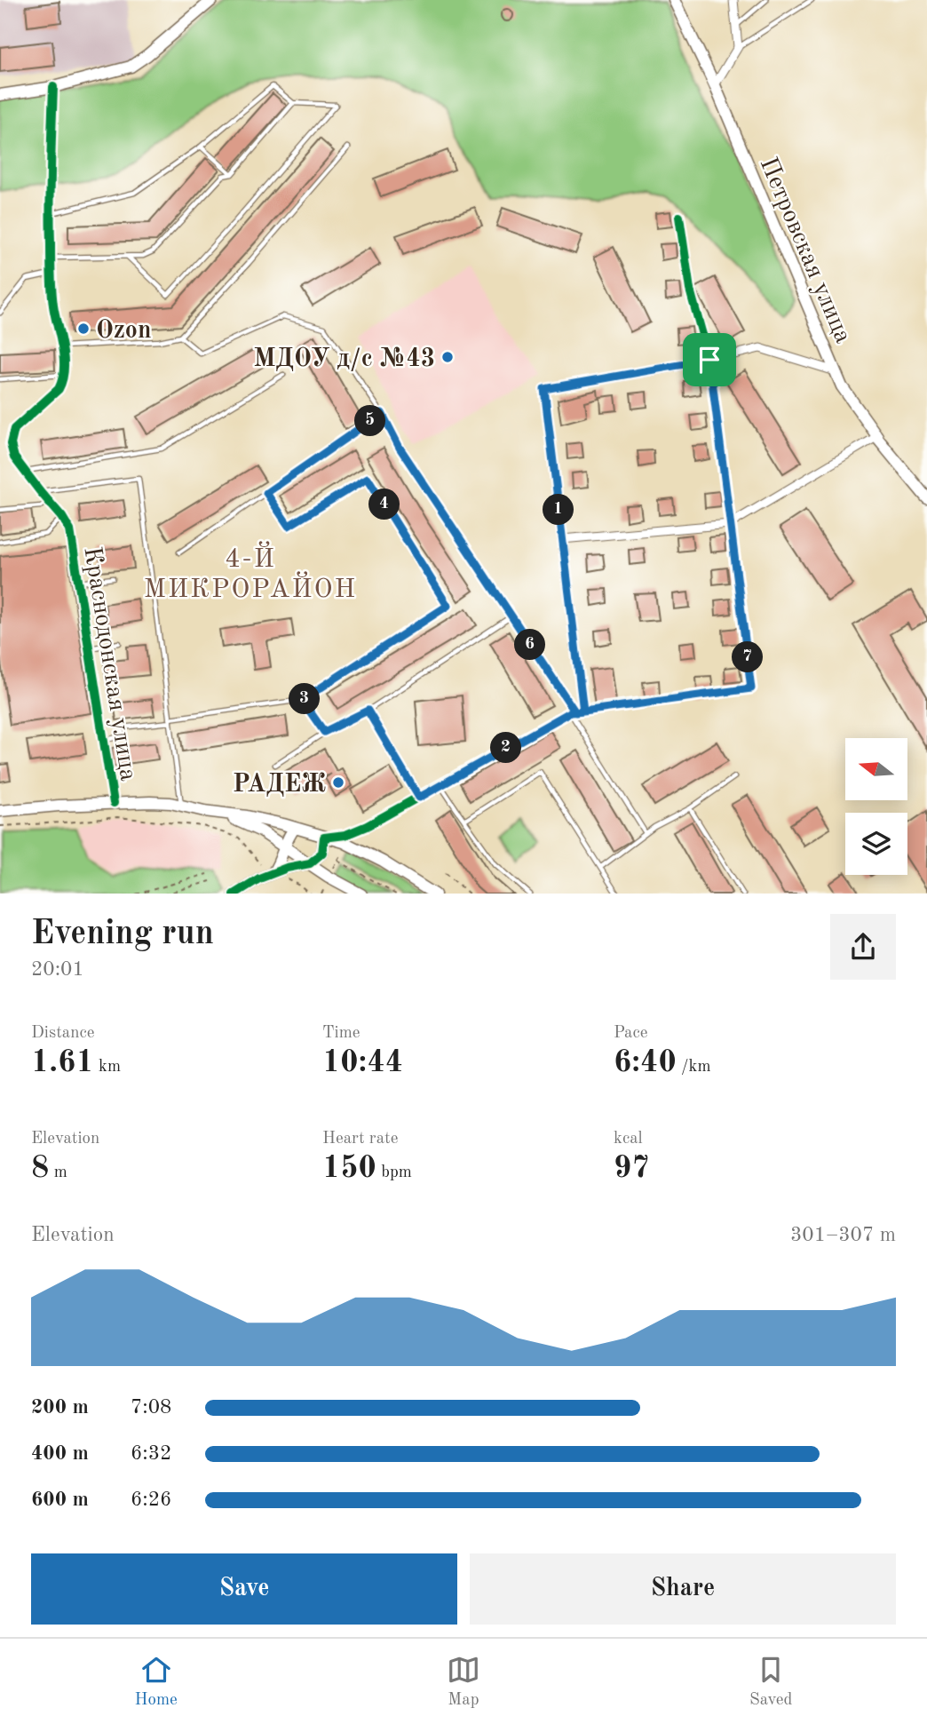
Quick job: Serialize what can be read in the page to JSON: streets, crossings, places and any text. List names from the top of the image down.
{
  "streets": {
    "street": ["Петровская улица", "Краснодонская улица"]
  },
  "districts": ["4-Й МИКРОРАЙОН"],
  "places": ["Ozon", "МДОУ д/с №43", "РАДЕЖ"],
  "north": "left",
  "page": {
    "pins": [
      "5",
      "4",
      "1",
      "6",
      "7",
      "3",
      "2"
    ],
    "heading": ["Evening run", "20:01"],
    "stats": [
      ["Distance", "1.61 km"],
      ["Time", "10:44"],
      ["Pace", "6:40 /km"],
      ["Elevation", "8 m"],
      ["Heart rate", "150 bpm"],
      ["kcal", "97"]
    ],
    "chart": ["Elevation", "301–307 m"],
    "list": [
      {
        "name": "200 m",
        "note": "7:08"
      },
      {
        "name": "400 m",
        "note": "6:32"
      },
      {
        "name": "600 m",
        "note": "6:26"
      }
    ],
    "buttons": ["Save", "Share"],
    "tabs": ["Home", "Map", "Saved"]
  }
}
